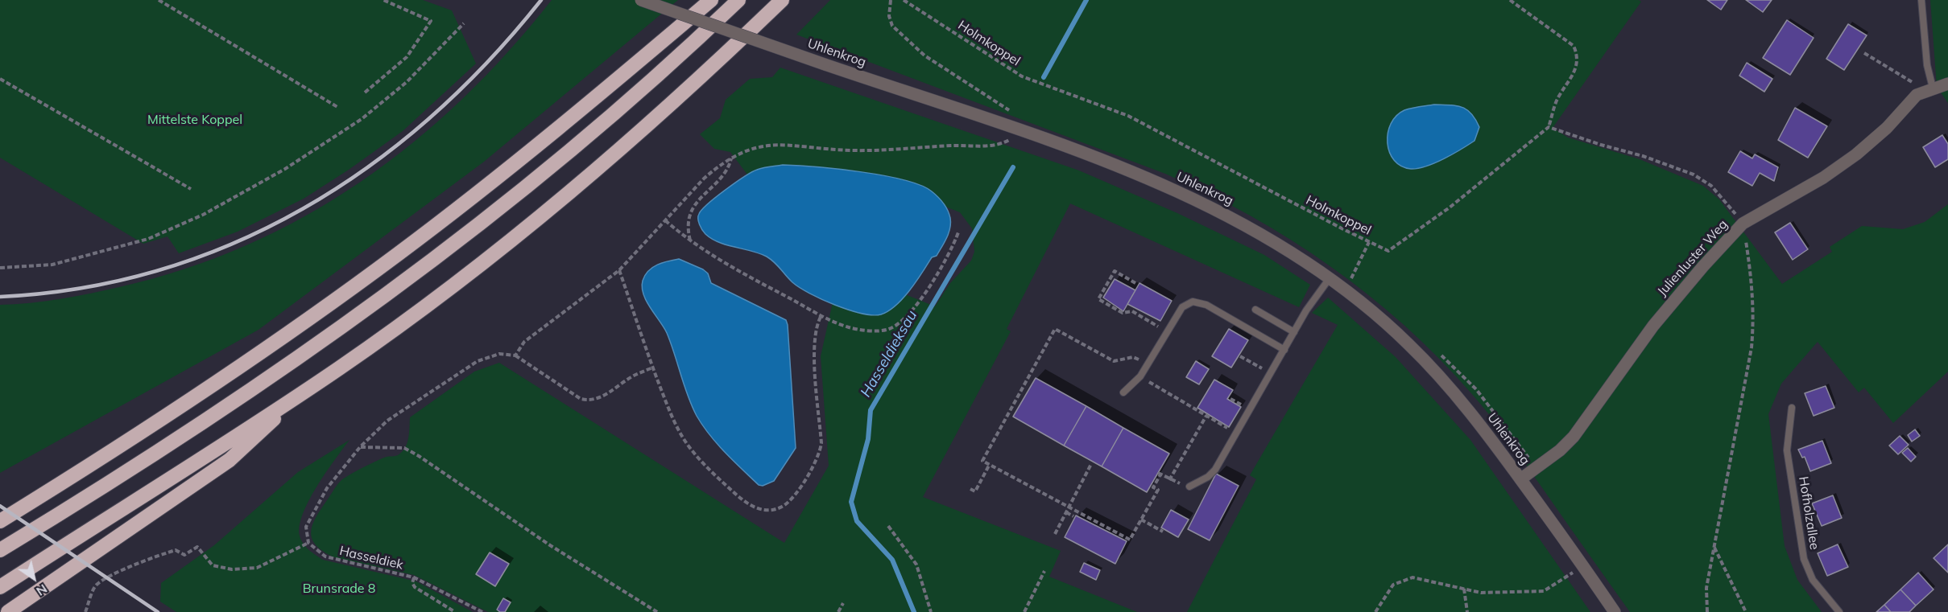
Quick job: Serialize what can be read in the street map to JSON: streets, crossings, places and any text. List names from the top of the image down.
{
  "streets": {
    "street": ["Uhlenkrog", "Julienluster Weg"],
    "lane": ["Hofholzallee"],
    "path": ["Holmkoppel", "Hasseldiek"]
  },
  "crossings": [
    ["Uhlenkrog", "Julienluster Weg"]
  ],
  "water": ["Hasseldieksau"],
  "parks": ["Mittelste Koppel", "Brunsrade 8"],
  "north": "bottom right"
}
